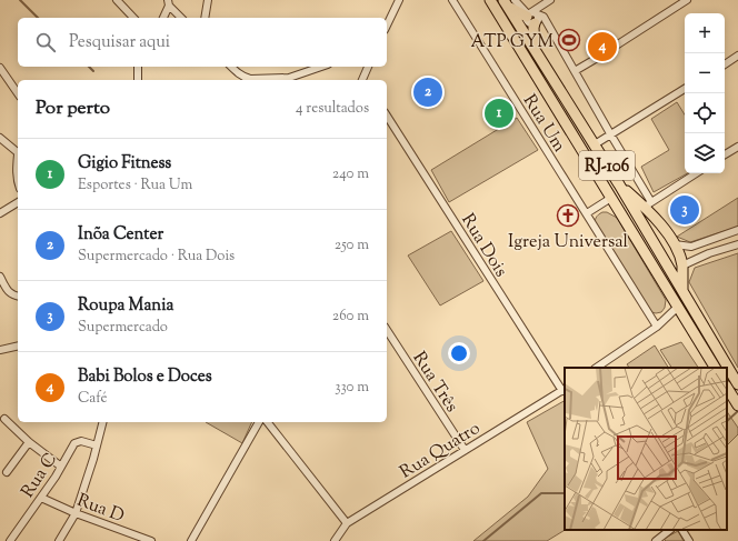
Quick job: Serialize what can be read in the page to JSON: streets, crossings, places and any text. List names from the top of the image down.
{
  "streets": {
    "highway": ["RJ-106"],
    "street": [
      "Rua Um",
      "Rua Dois",
      "Rua Três",
      "Rua Quatro",
      "Rua C",
      "Rua D"
    ]
  },
  "crossings": [
    ["Rua Dois", "Rua Quatro"],
    ["Rua Três", "Rua Quatro"],
    ["Rua C", "Rua D"]
  ],
  "places": {
    "sports": ["ATP GYM"],
    "church": ["Igreja Universal"]
  },
  "page": {
    "map_buttons": ["+", "−"],
    "search": "Pesquisar aqui",
    "pins": [
      "4",
      "2",
      "1",
      "3"
    ],
    "heading": ["Por perto", "4 resultados"],
    "list": [
      {
        "mark": "1",
        "name": "Gigio Fitness",
        "note": "Esportes · Rua Um",
        "value": "240 m"
      },
      {
        "mark": "2",
        "name": "Inõa Center",
        "note": "Supermercado · Rua Dois",
        "value": "250 m"
      },
      {
        "mark": "3",
        "name": "Roupa Mania",
        "note": "Supermercado",
        "value": "260 m"
      },
      {
        "mark": "4",
        "name": "Babi Bolos e Doces",
        "note": "Café",
        "value": "330 m"
      }
    ]
  }
}
